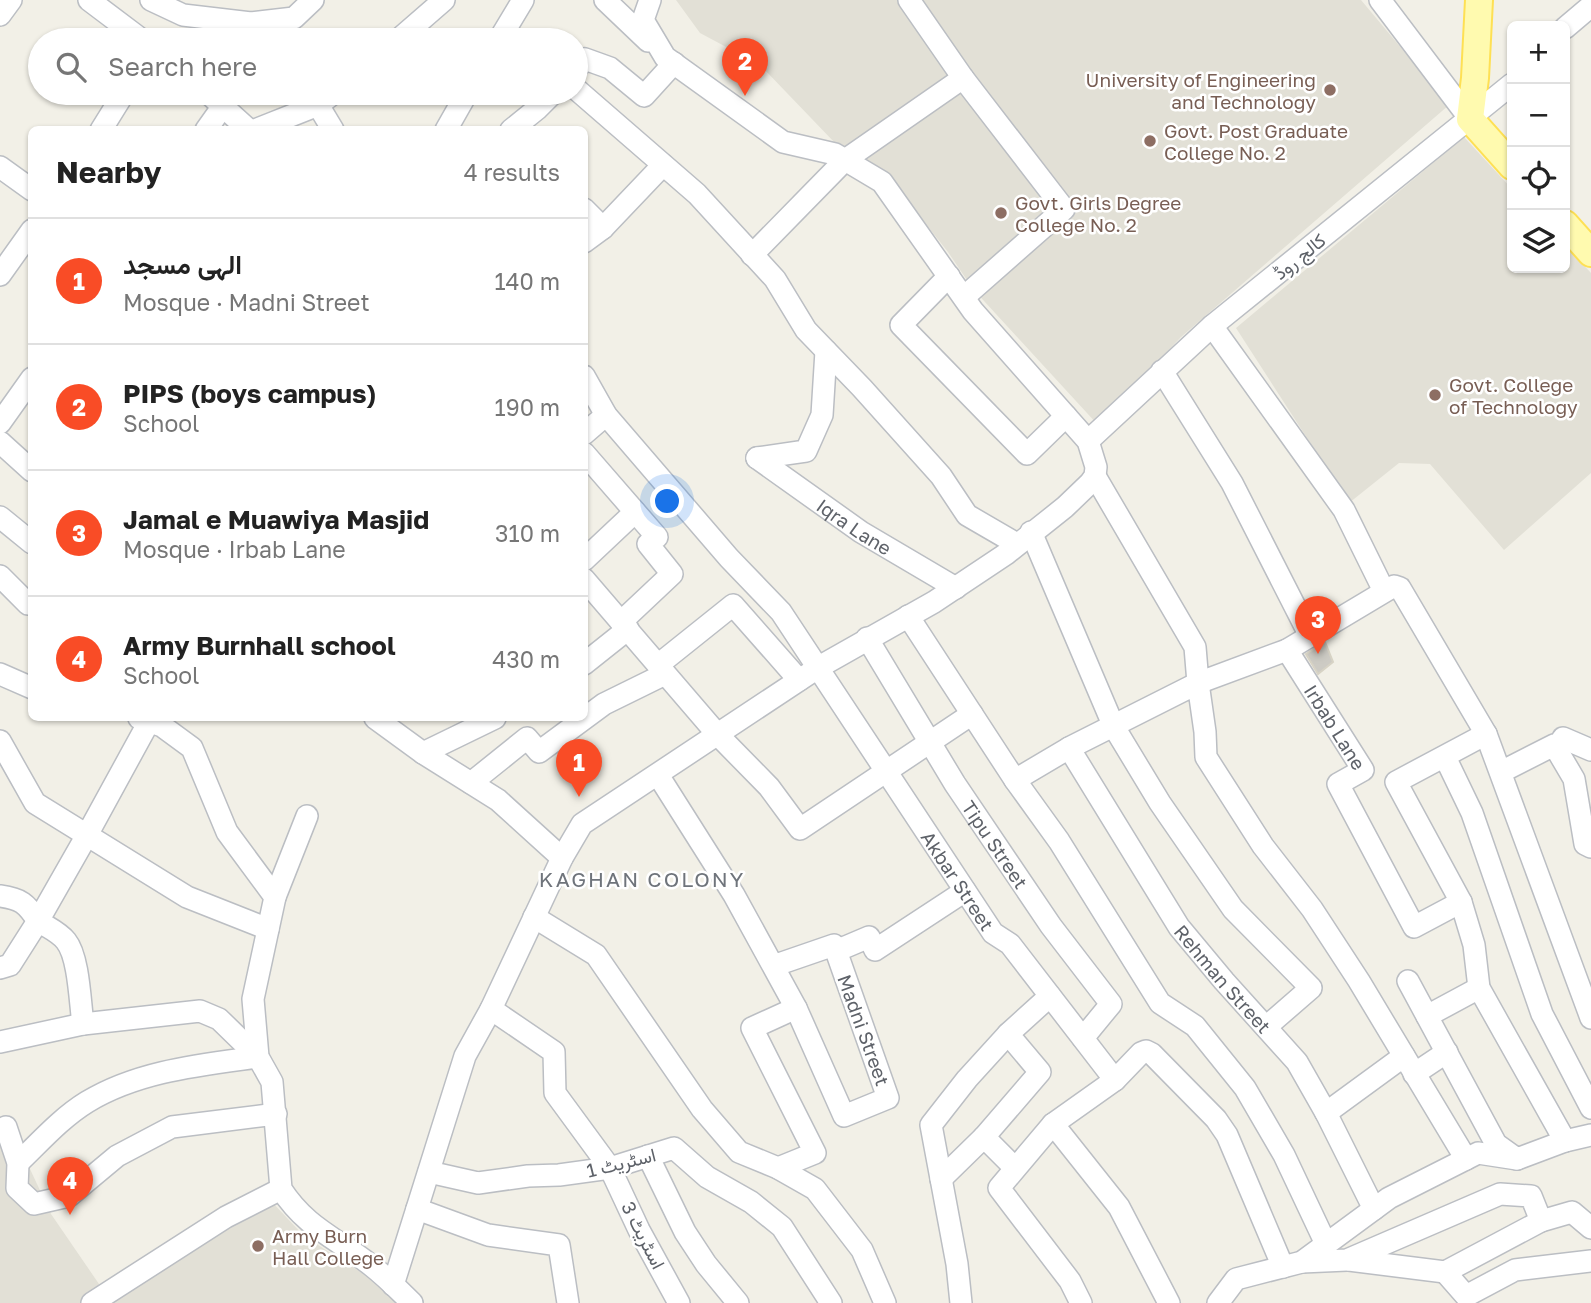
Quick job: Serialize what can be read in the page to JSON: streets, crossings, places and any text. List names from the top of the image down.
{
  "streets": {
    "street": [
      "کالج روڈ",
      "Iqra Lane",
      "Irbab Lane",
      "Tipu Street",
      "Akbar Street",
      "Rehman Street",
      "Madni Street",
      "اسٹریٹ 1",
      "اسٹریٹ 3"
    ]
  },
  "crossings": [
    ["Tipu Street", "Akbar Street"],
    ["اسٹریٹ 1", "اسٹریٹ 3"]
  ],
  "districts": ["KAGHAN COLONY"],
  "places": [
    "University of Engineering and Technology",
    "Govt. Post Graduate College No. 2",
    "Govt. Girls Degree College No. 2",
    "Govt. College of Technology",
    "Army Burn Hall College"
  ],
  "page": {
    "map_buttons": ["+", "−"],
    "search": "Search here",
    "pins": [
      "2",
      "3",
      "1",
      "4"
    ],
    "heading": ["Nearby", "4 results"],
    "list": [
      {
        "mark": "1",
        "name": "الہی مسجد",
        "note": "Mosque · Madni Street",
        "value": "140 m"
      },
      {
        "mark": "2",
        "name": "PIPS (boys campus)",
        "note": "School",
        "value": "190 m"
      },
      {
        "mark": "3",
        "name": "Jamal e Muawiya Masjid",
        "note": "Mosque · Irbab Lane",
        "value": "310 m"
      },
      {
        "mark": "4",
        "name": "Army Burnhall school",
        "note": "School",
        "value": "430 m"
      }
    ]
  }
}
